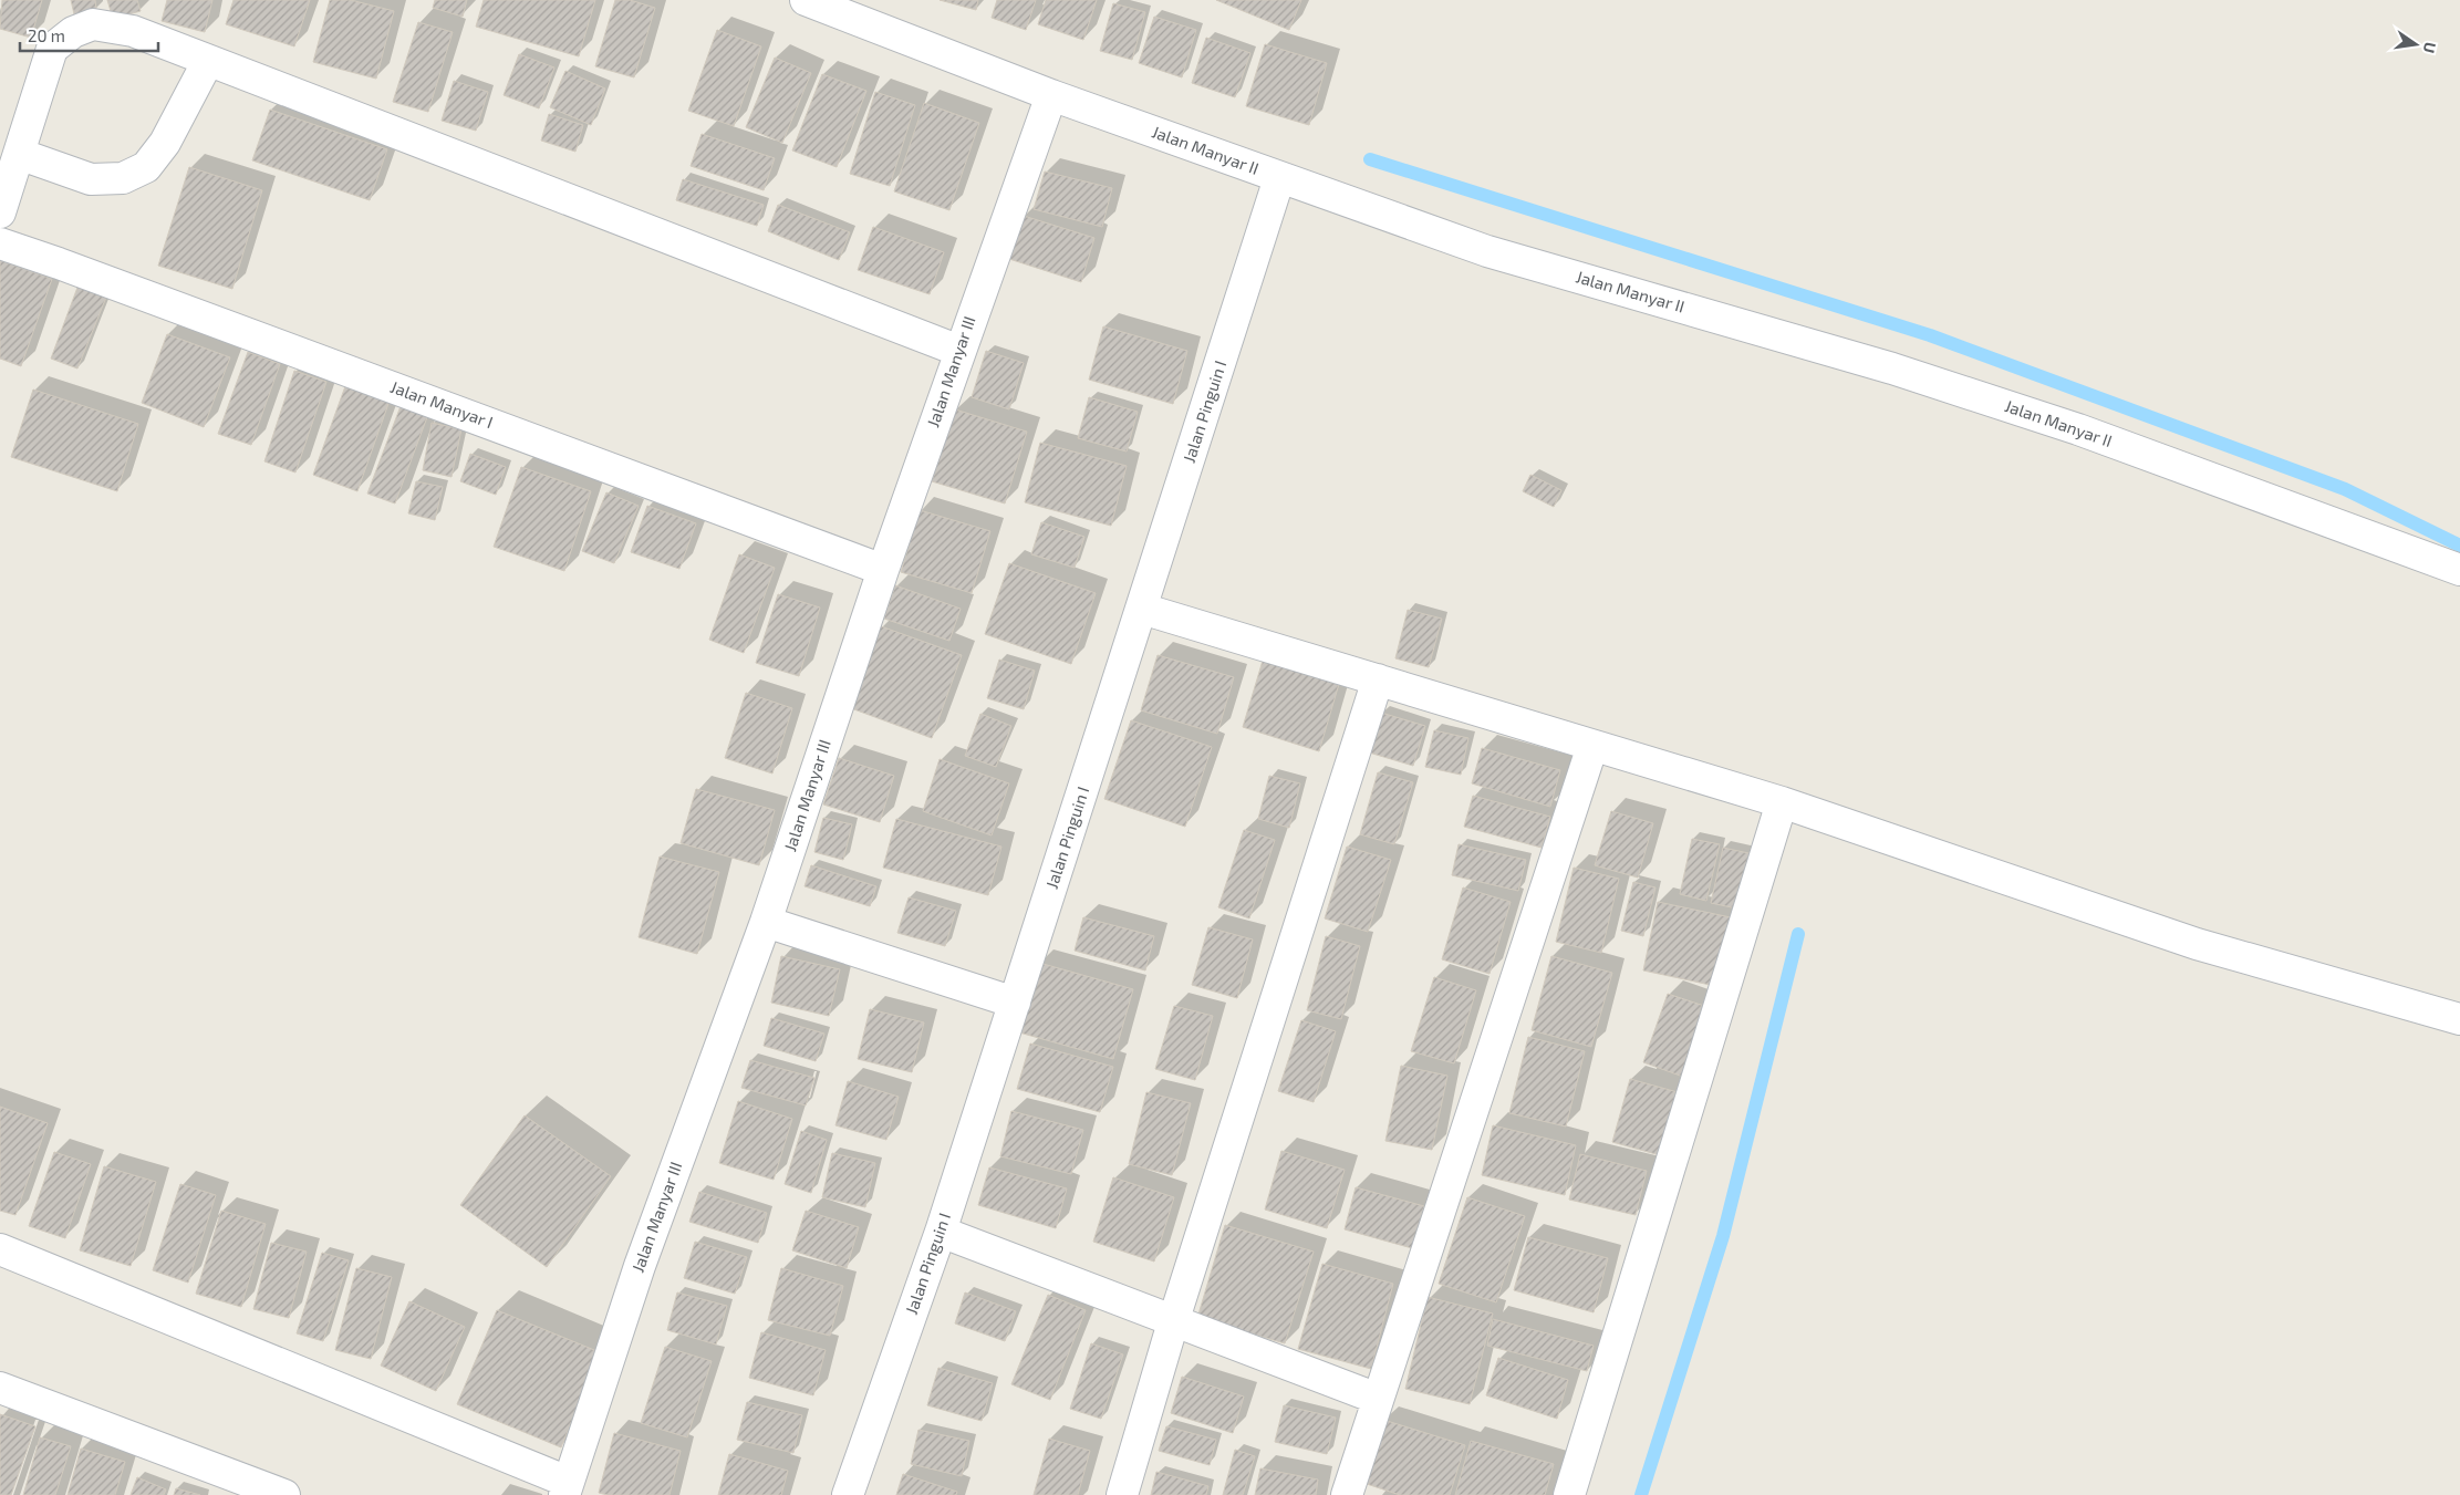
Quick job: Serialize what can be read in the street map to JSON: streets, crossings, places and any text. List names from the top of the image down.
{
  "streets": {
    "street": [
      "Jalan Manyar II",
      "Jalan Manyar III",
      "Jalan Manyar I",
      "Jalan Pinguin I"
    ]
  },
  "crossings": [
    ["Jalan Manyar II", "Jalan Manyar III"],
    ["Jalan Manyar II", "Jalan Pinguin I"],
    ["Jalan Manyar III", "Jalan Manyar I"]
  ],
  "scale_bar": "20 m",
  "north": "right"
}
